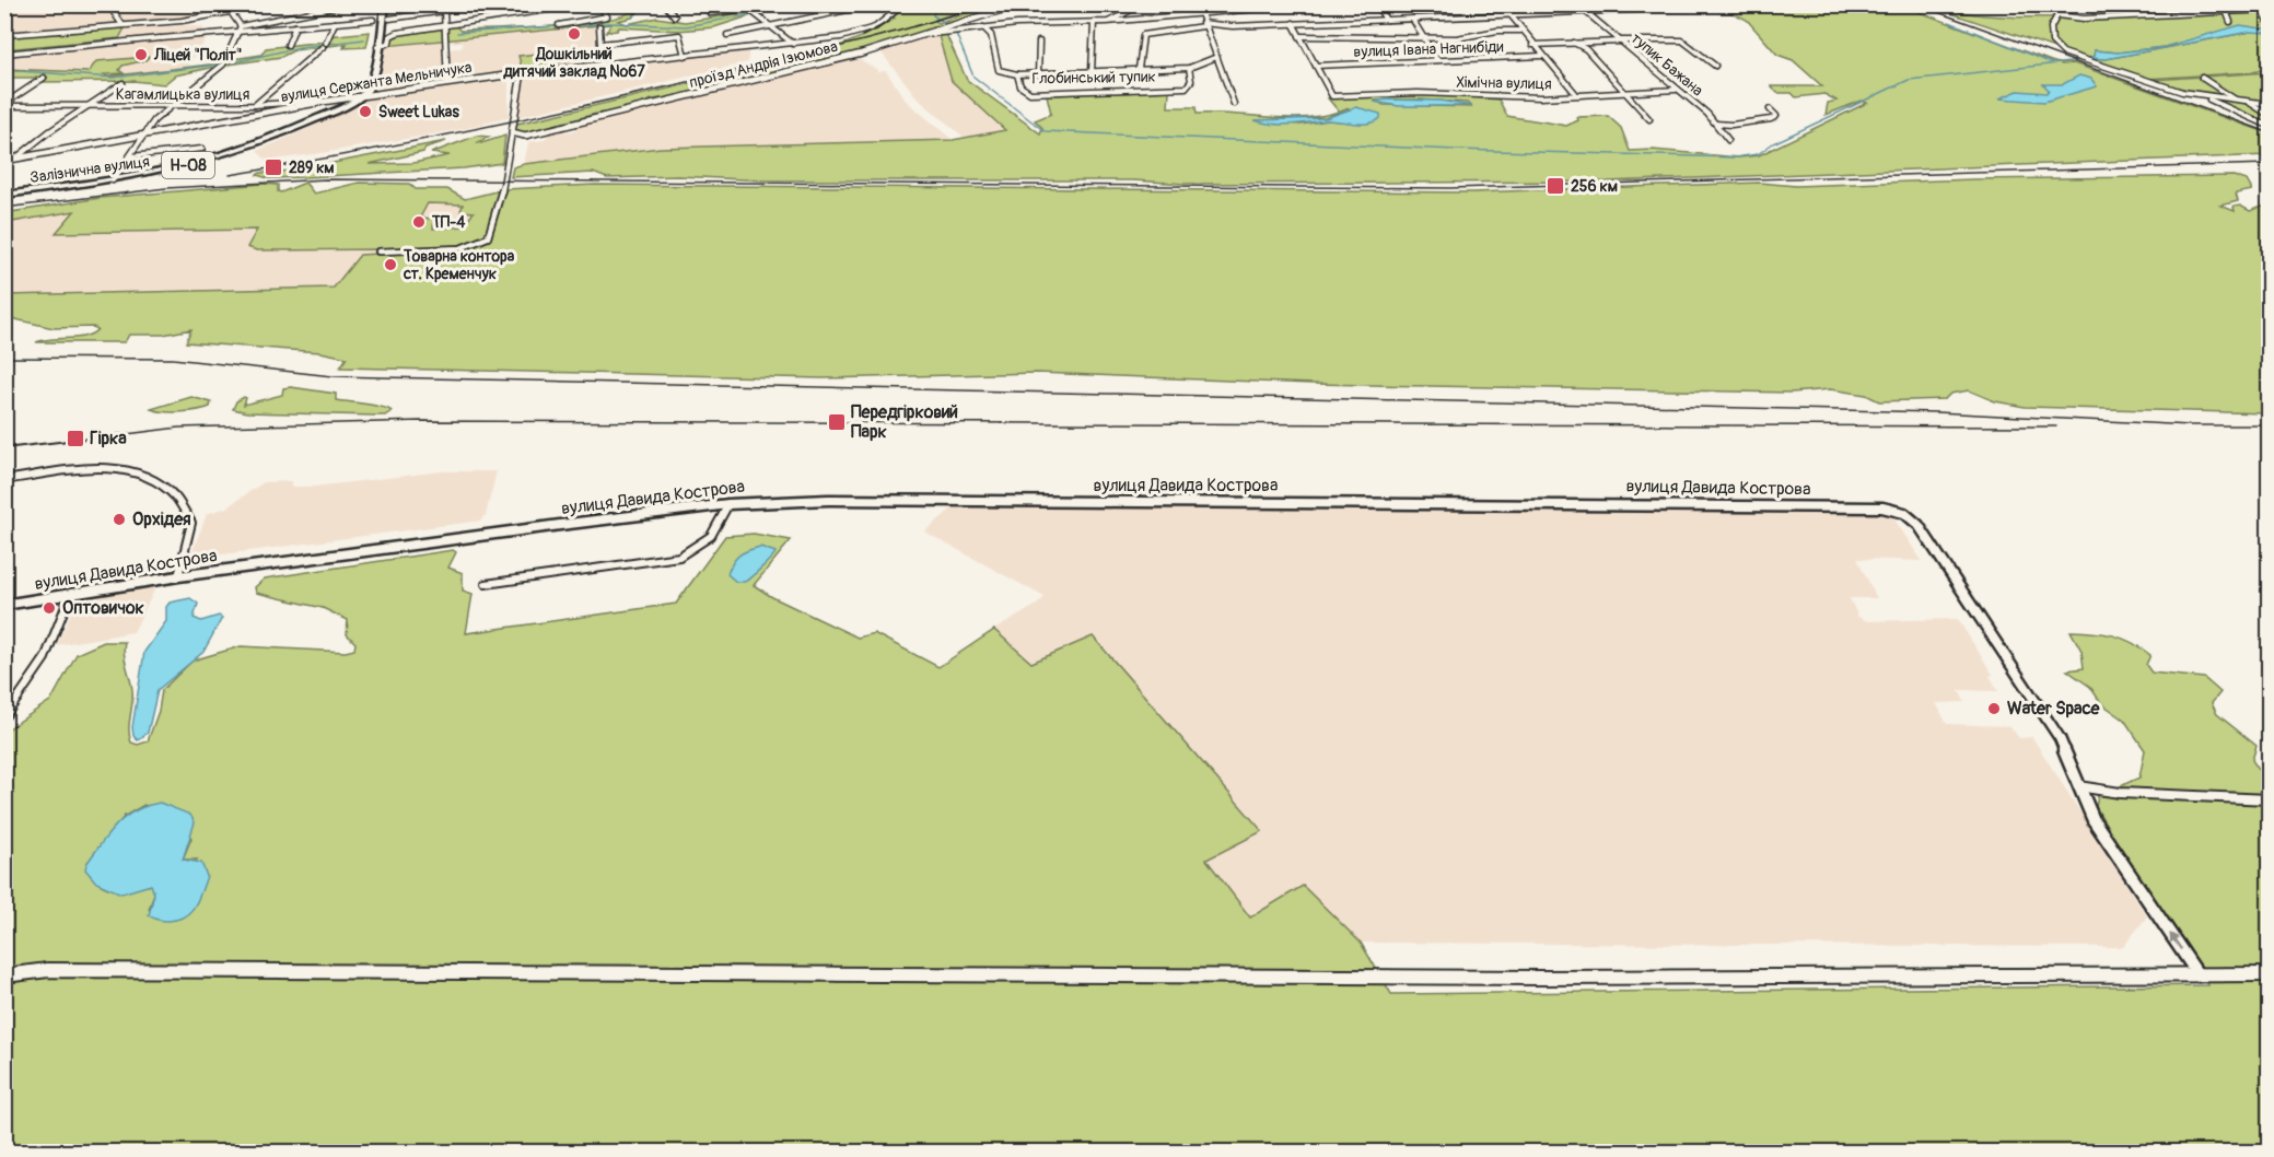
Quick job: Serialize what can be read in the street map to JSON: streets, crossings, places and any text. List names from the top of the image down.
{
  "streets": {
    "main road": ["Н-08", "Залізнична вулиця"],
    "street": [
      "вулиця Івана Нагнибіди",
      "проїзд Андрія Ізюмова",
      "тупик Бажана",
      "Глобинський тупик",
      "вулиця Сержанта Мельничука",
      "Хімічна вулиця",
      "Кагамлицька вулиця",
      "вулиця Давида Кострова"
    ]
  },
  "crossings": [
    ["вулиця Івана Нагнибіди", "Хімічна вулиця"],
    ["тупик Бажана", "Хімічна вулиця"],
    ["вулиця Сержанта Мельничука", "Кагамлицька вулиця"],
    ["вулиця Сержанта Мельничука", "Залізнична вулиця"],
    ["Кагамлицька вулиця", "Залізнична вулиця"]
  ],
  "places": {
    "other": [
      "Дошкільний дитячий заклад №67",
      "Ліцей \"Політ\"",
      "Sweet Lukas",
      "ТП-4",
      "Товарна контора ст. Кременчук",
      "Орхідея",
      "Оптовичок",
      "Water Space"
    ],
    "transit": [
      "289 км",
      "256 км",
      "Передгірковий Парк",
      "Гірка"
    ]
  }
}
